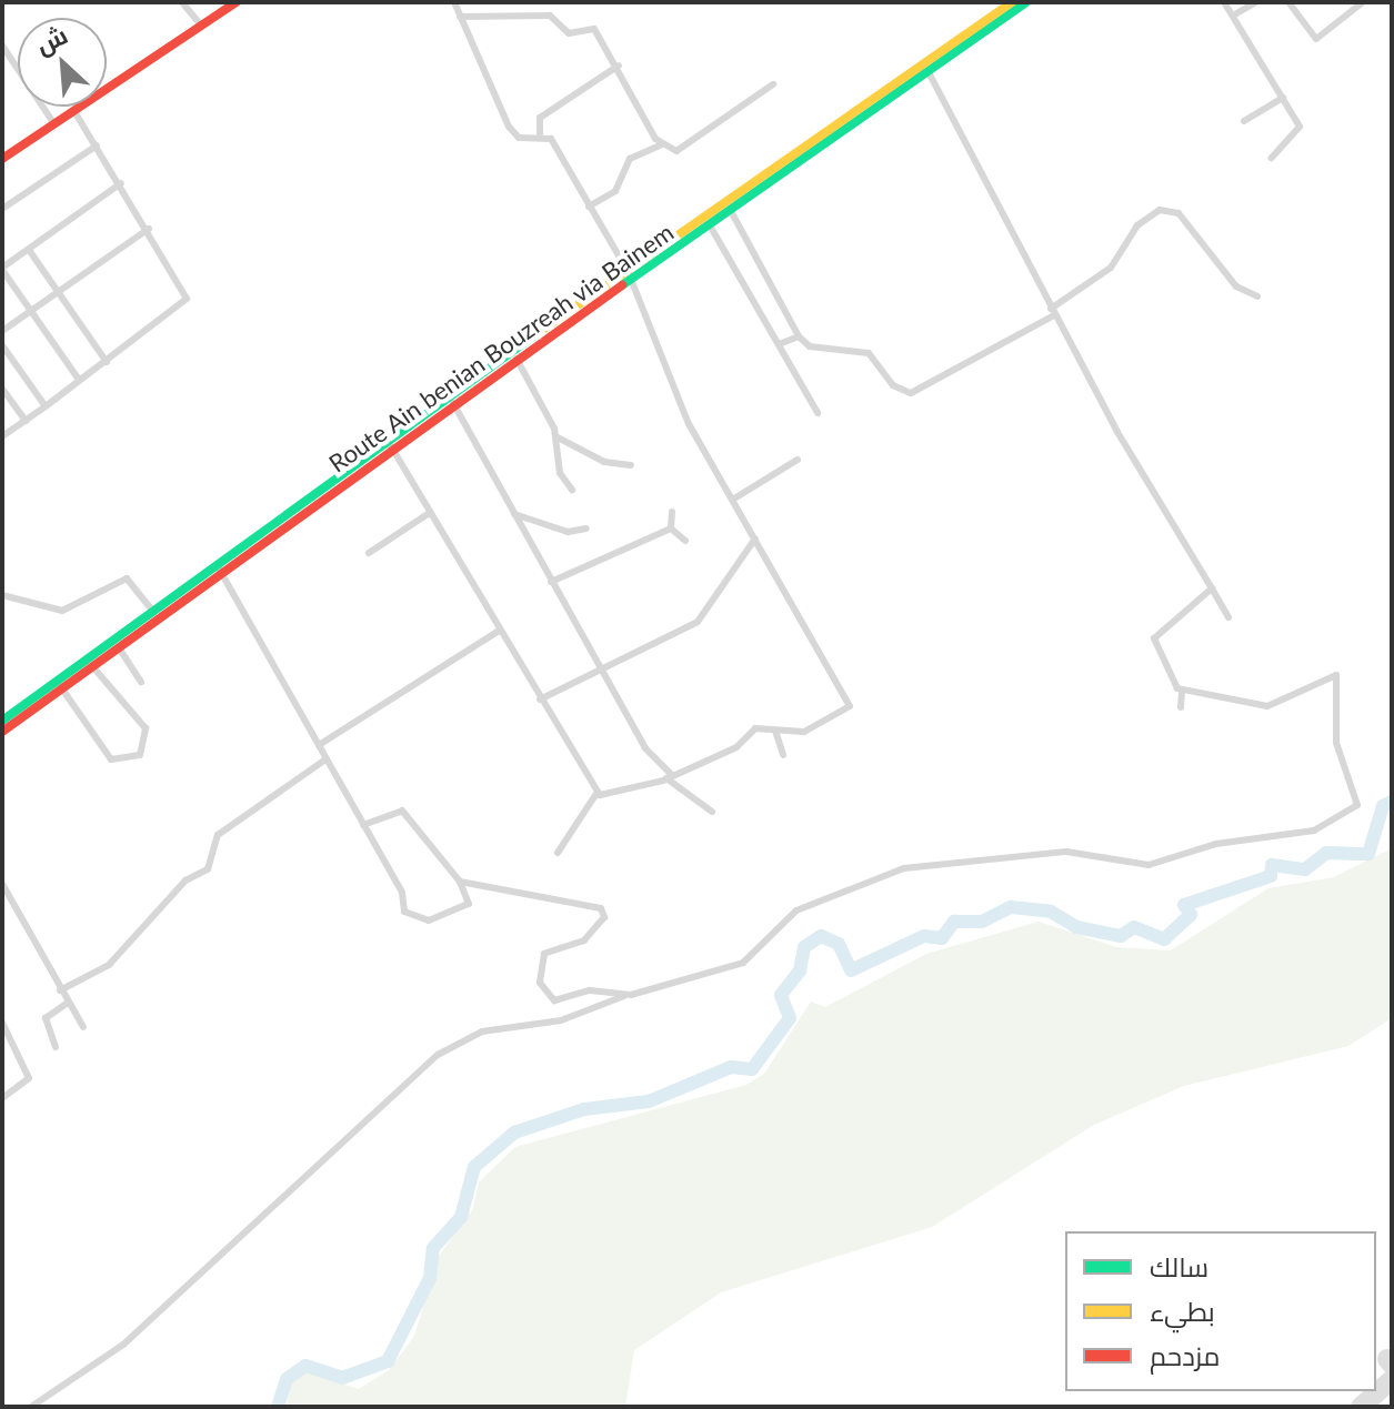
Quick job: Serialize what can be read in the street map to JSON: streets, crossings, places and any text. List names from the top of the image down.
{
  "streets": {
    "main road": ["Route Ain benian Bouzreah via Bainem"]
  },
  "legend": ["سالك", "بطيء", "مزدحم"],
  "north": "top left"
}
